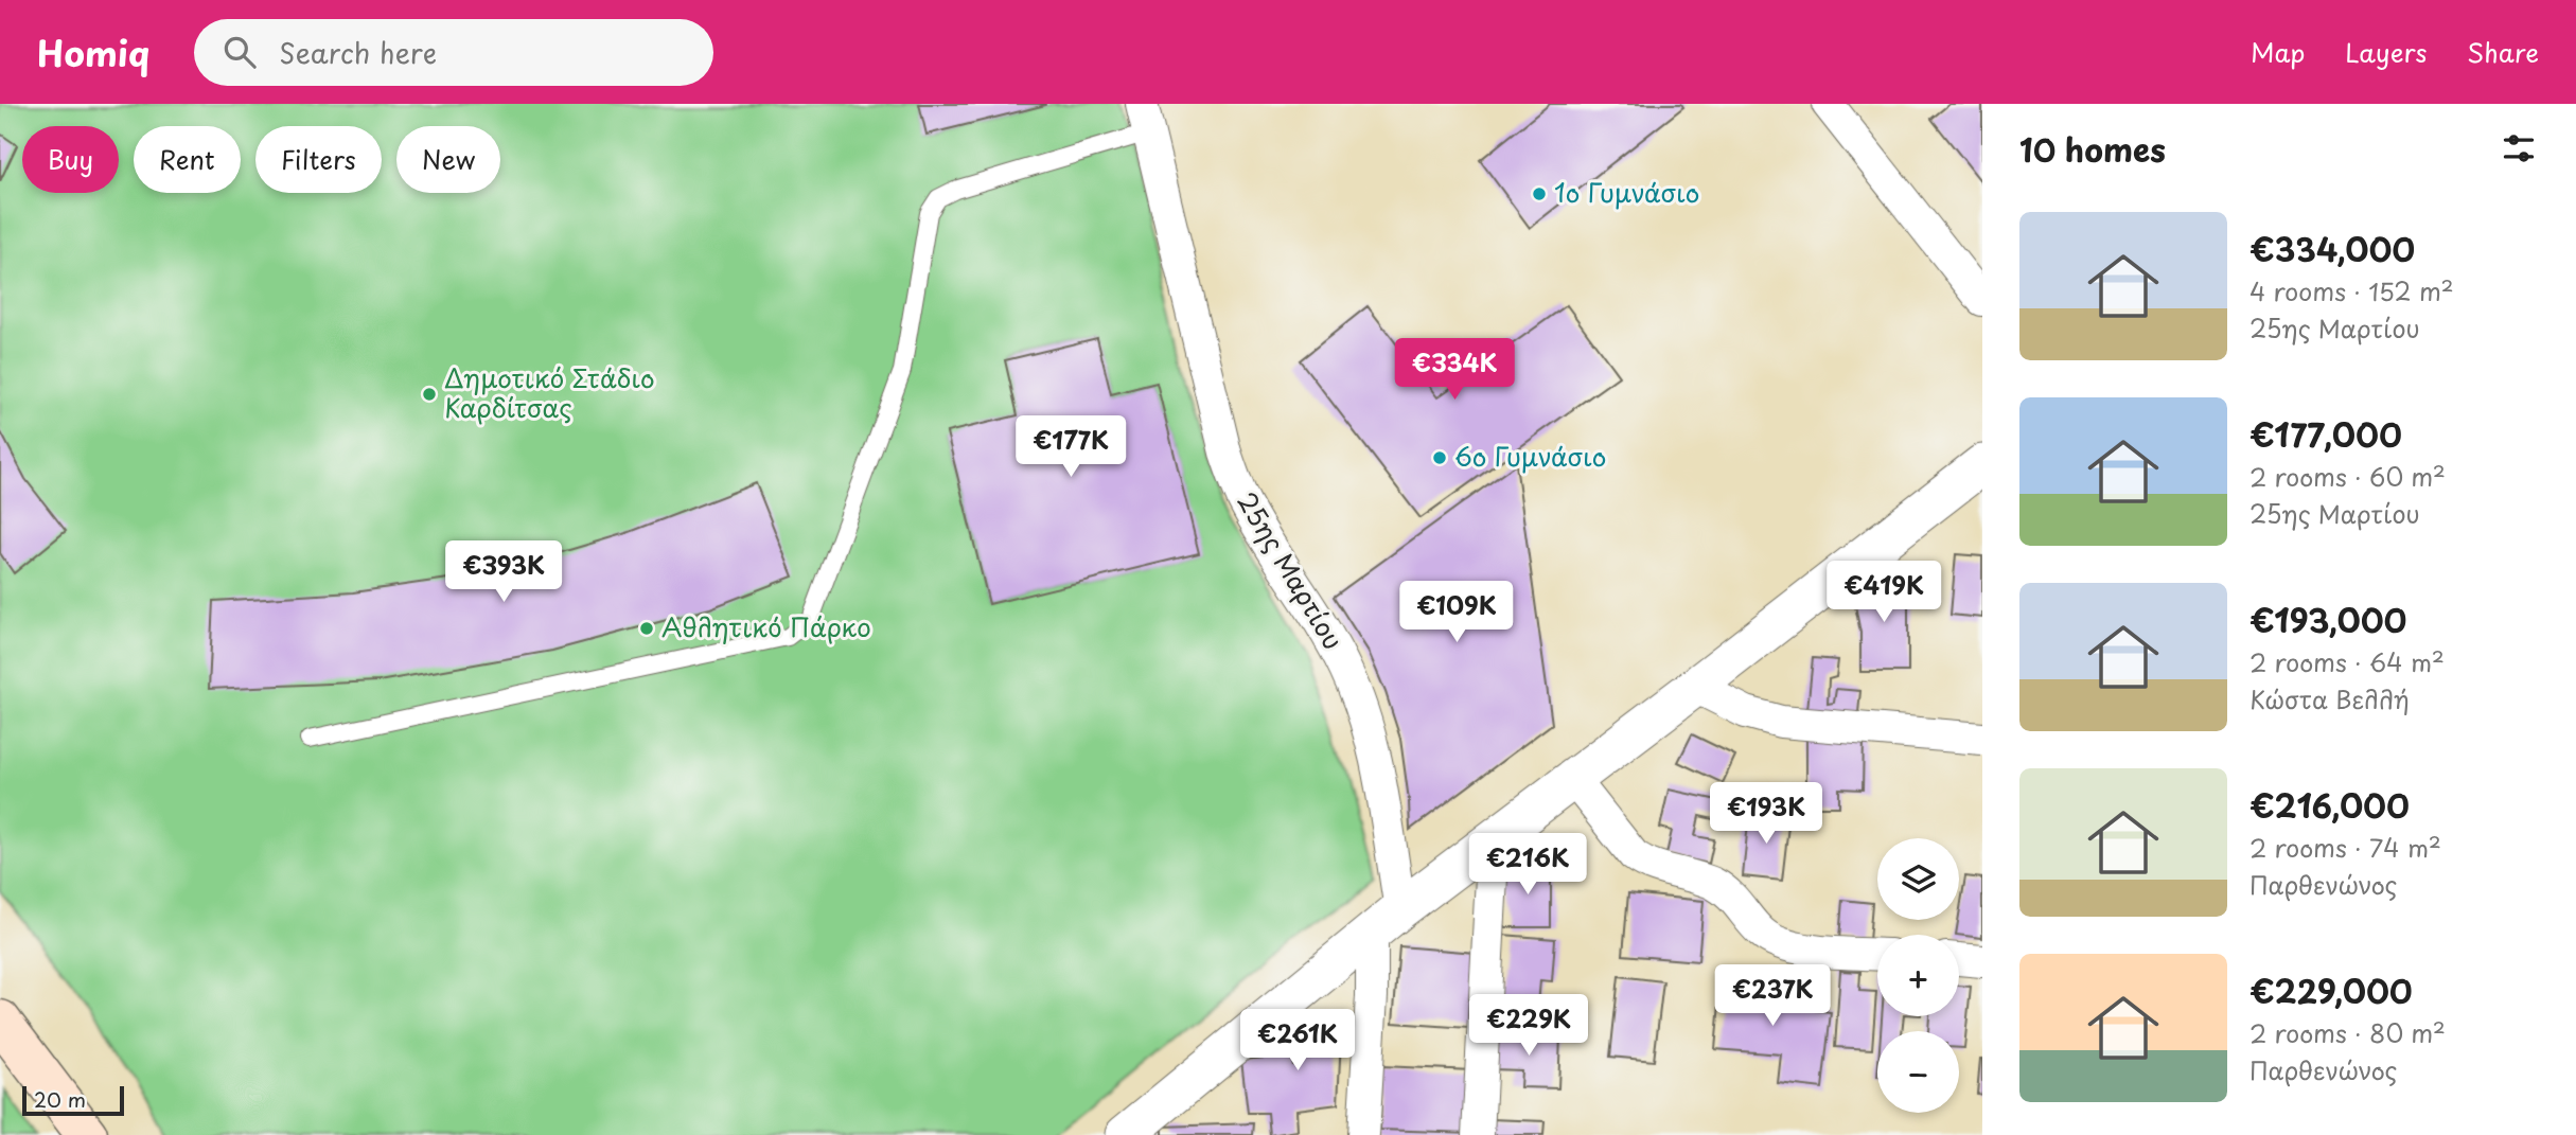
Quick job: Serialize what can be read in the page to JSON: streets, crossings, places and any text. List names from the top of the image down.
{
  "streets": {
    "street": ["25ης Μαρτίου"]
  },
  "places": [
    "1ο Γυμνάσιο",
    "Δημοτικό Στάδιο Καρδίτσας",
    "6ο Γυμνάσιο",
    "Αθλητικό Πάρκο"
  ],
  "scale_bar": "20 m",
  "page": {
    "header": "Homiq",
    "search": "Search here",
    "nav": ["Map", "Layers", "Share"],
    "heading": "10 homes",
    "chip": [
      "Buy",
      "Rent",
      "Filters",
      "New"
    ],
    "list": [
      {
        "name": "€334,000",
        "note": "4 rooms · 152 m² · 25ης Μαρτίου"
      },
      {
        "name": "€177,000",
        "note": "2 rooms · 60 m² · 25ης Μαρτίου"
      },
      {
        "name": "€193,000",
        "note": "2 rooms · 64 m² · Κώστα Βελλή"
      },
      {
        "name": "€216,000",
        "note": "2 rooms · 74 m² · Παρθενώνος"
      },
      {
        "name": "€229,000",
        "note": "2 rooms · 80 m² · Παρθενώνος"
      }
    ],
    "price": [
      "€334K",
      "€177K",
      "€393K",
      "€419K",
      "€109K",
      "€193K",
      "€216K",
      "€237K",
      "€229K",
      "€261K"
    ],
    "map_buttons": ["+", "−"],
    "scale": "20 m"
  }
}
